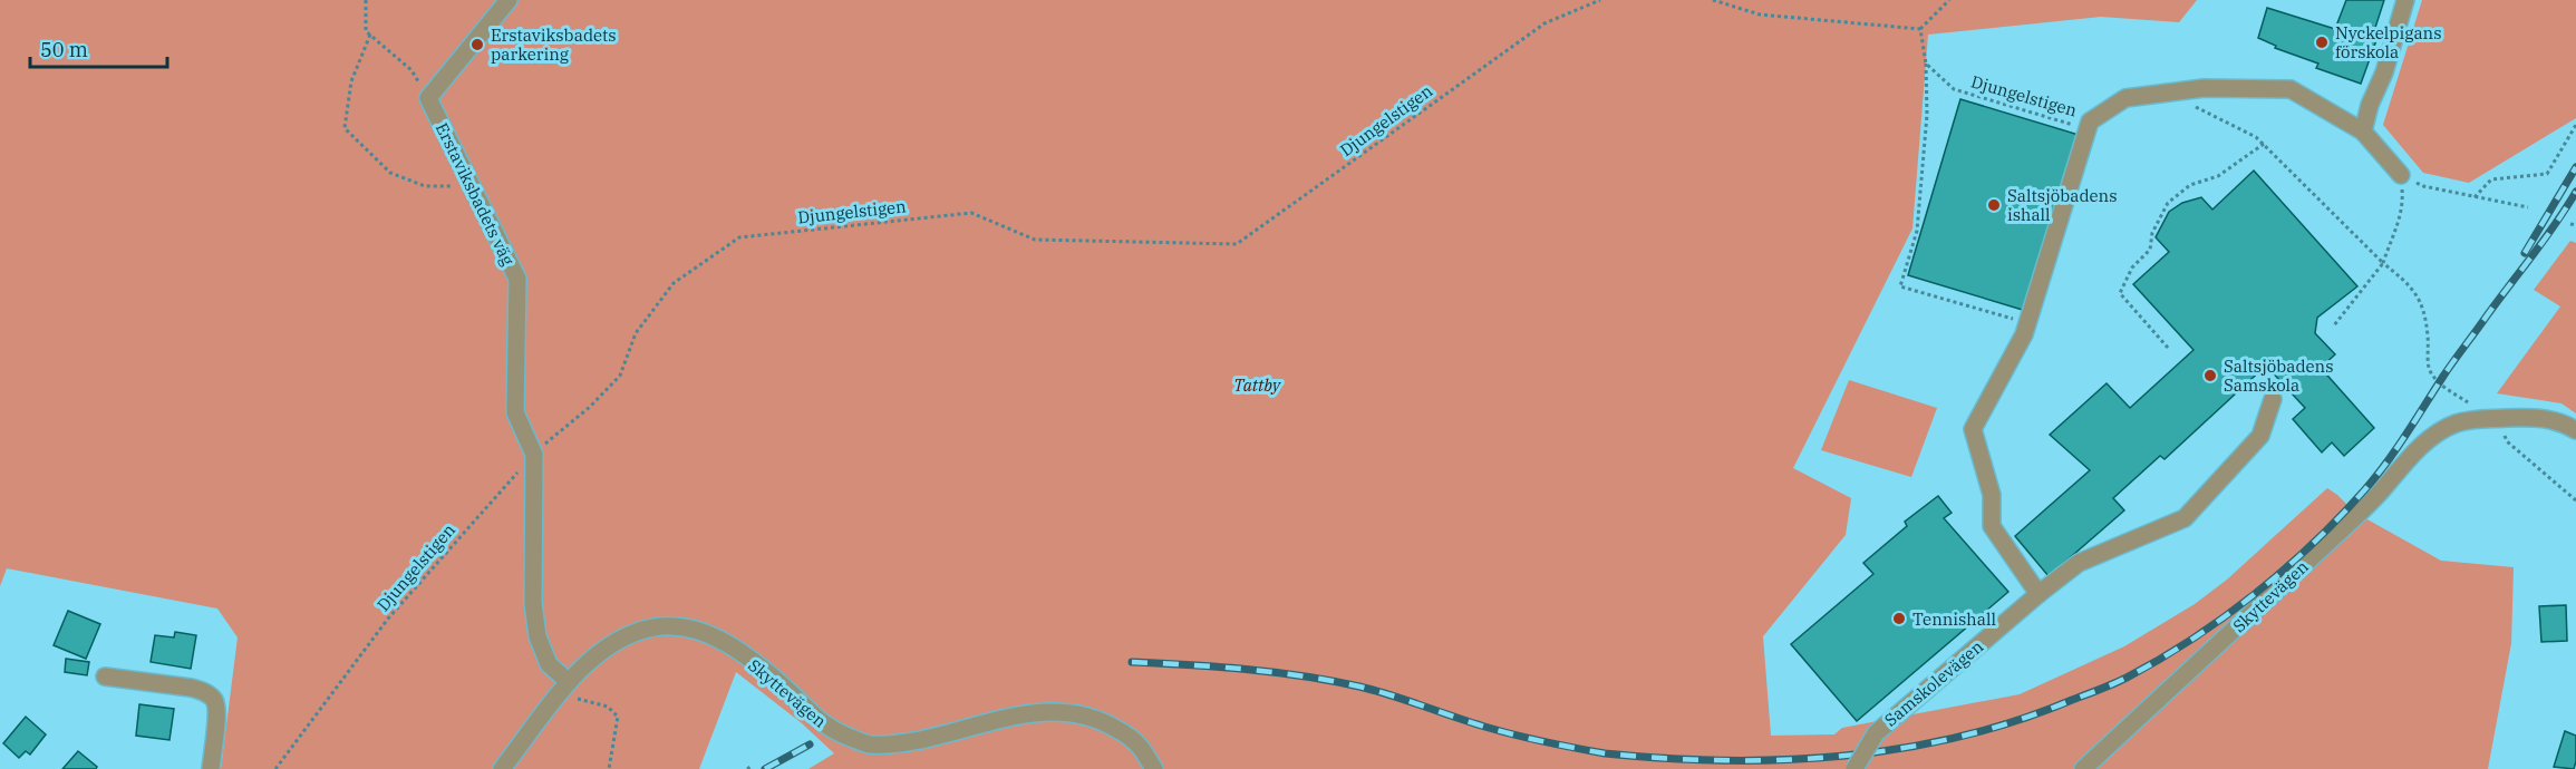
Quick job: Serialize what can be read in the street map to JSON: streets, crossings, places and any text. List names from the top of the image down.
{
  "streets": {
    "street": ["Erstaviksbadets väg", "Skyttevägen", "Samskolevägen"],
    "path": ["Djungelstigen"]
  },
  "crossings": [
    ["Djungelstigen", "Erstaviksbadets väg"],
    ["Erstaviksbadets väg", "Skyttevägen"]
  ],
  "parks": ["Tattby"],
  "places": [
    "Nyckelpigans förskola",
    "Erstaviksbadets parkering",
    "Saltsjöbadens ishall",
    "Saltsjöbadens Samskola",
    "Tennishall"
  ],
  "scale_bar": "50 m"
}
